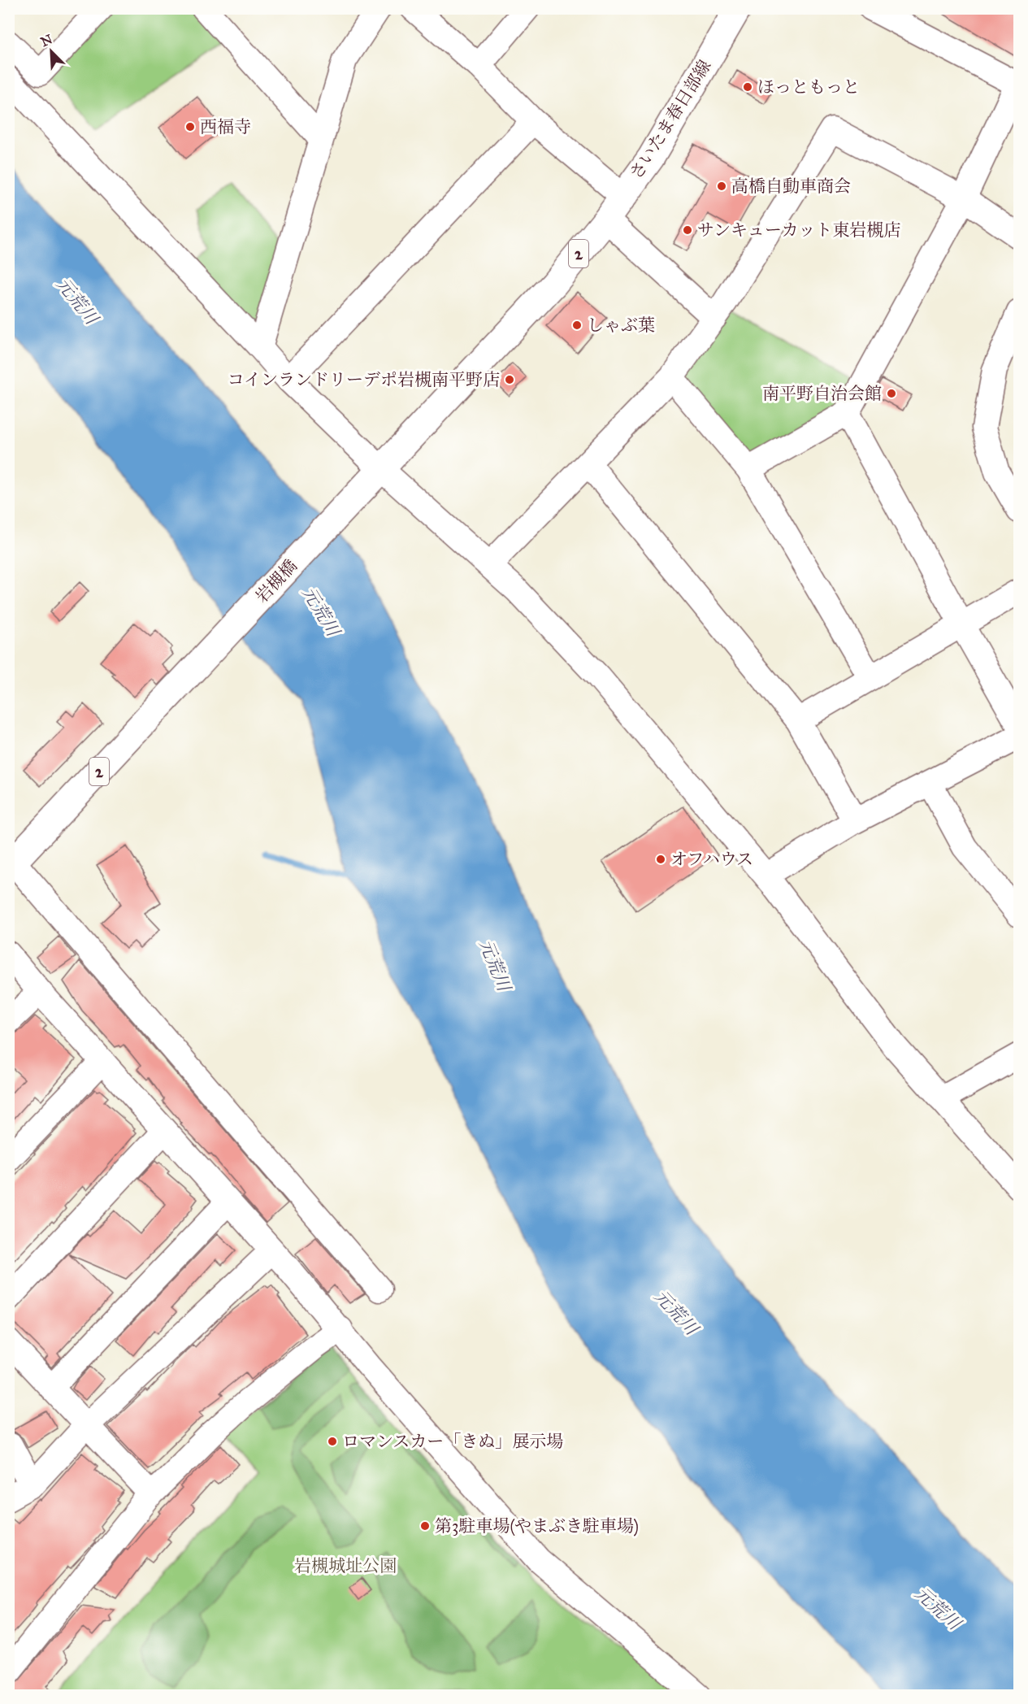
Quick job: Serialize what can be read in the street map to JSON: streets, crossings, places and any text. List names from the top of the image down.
{
  "streets": {
    "main road": ["さいたま春日部線", "2", "岩槻橋"]
  },
  "crossings": [
    ["さいたま春日部線", "岩槻橋"]
  ],
  "water": ["元荒川"],
  "parks": ["岩槻城址公園"],
  "places": [
    "ほっともっと",
    "西福寺",
    "高橋自動車商会",
    "サンキューカット東岩槻店",
    "しゃぶ葉",
    "コインランドリーデポ岩槻南平野店",
    "南平野自治会館",
    "オフハウス",
    "ロマンスカー「きぬ」展示場",
    "第3駐車場(やまぶき駐車場)"
  ],
  "north": "top left"
}
